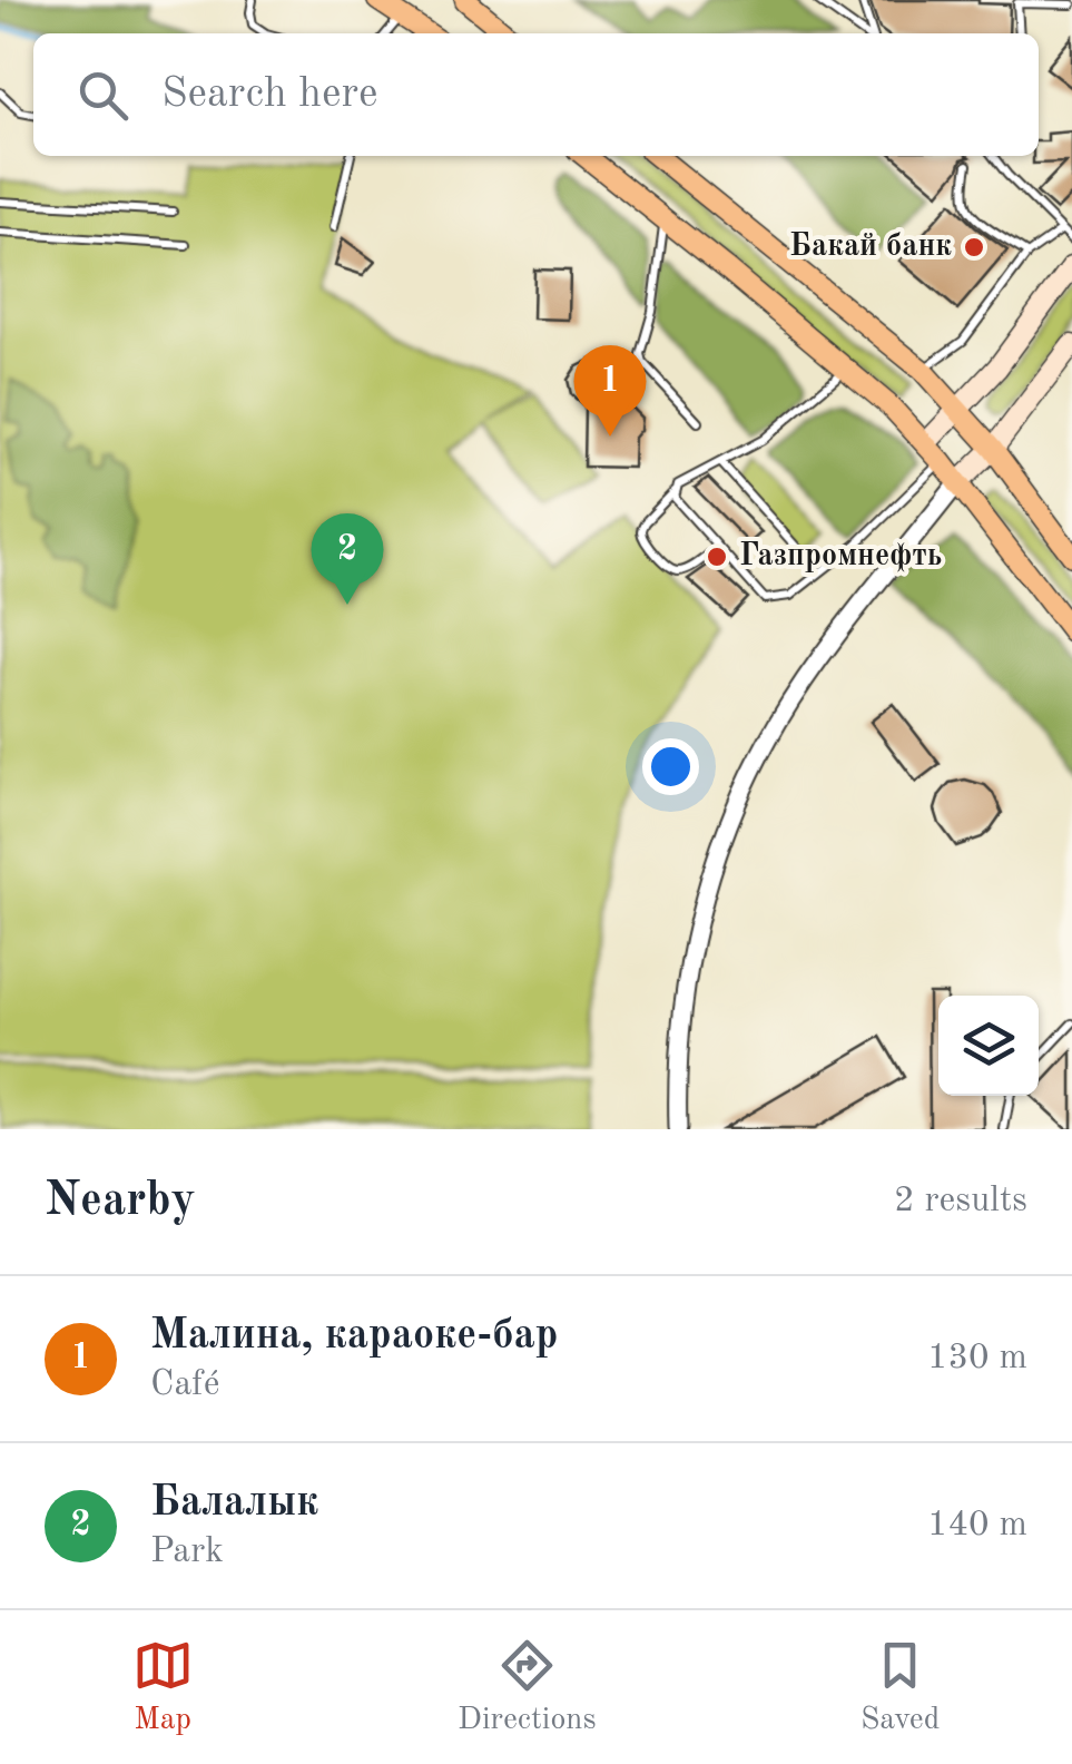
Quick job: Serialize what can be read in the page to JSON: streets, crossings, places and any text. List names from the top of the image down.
{
  "places": ["Бакай банк", "Газпромнефть"],
  "page": {
    "search": "Search here",
    "pins": ["1", "2"],
    "heading": ["Nearby", "2 results"],
    "list": [
      {
        "mark": "1",
        "name": "Малина, караоке-бар",
        "note": "Café",
        "value": "130 m"
      },
      {
        "mark": "2",
        "name": "Балалык",
        "note": "Park",
        "value": "140 m"
      }
    ],
    "nav": ["Map", "Directions", "Saved"]
  }
}
